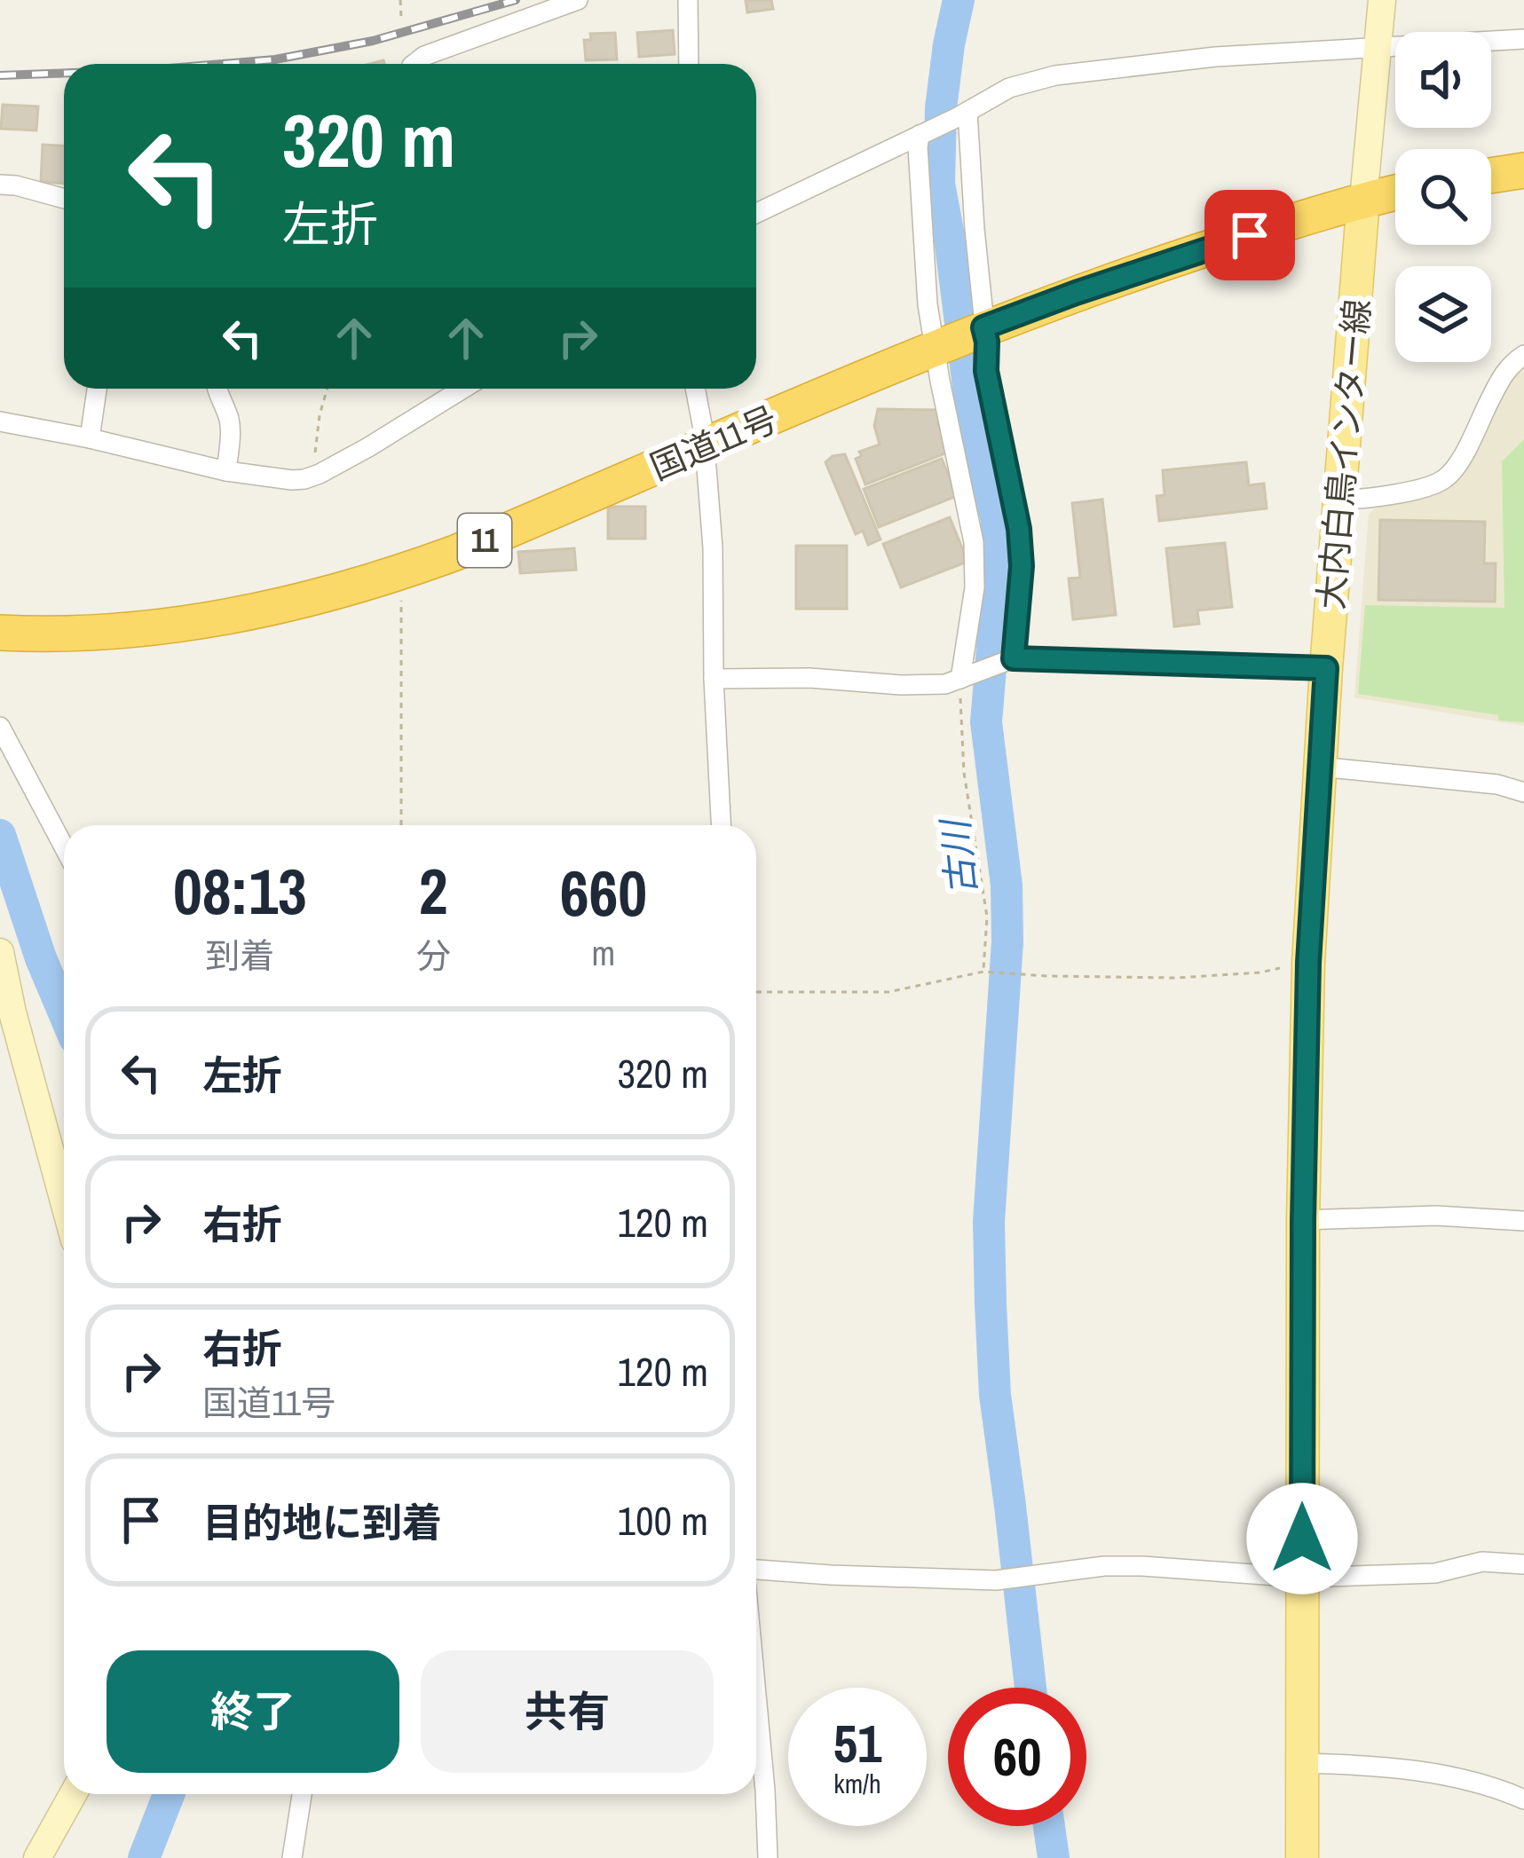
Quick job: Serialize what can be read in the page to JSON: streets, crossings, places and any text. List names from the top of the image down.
{
  "streets": {
    "highway": ["国道11号", "11"],
    "main road": ["大内白鳥インター線"]
  },
  "crossings": [
    ["国道11号", "大内白鳥インター線"]
  ],
  "water": ["古川"],
  "page": {
    "turn": ["320 m", "左折"],
    "eta": [
      "08:13",
      "到着",
      "2",
      "分",
      "660",
      "m"
    ],
    "list": [
      {
        "name": "左折",
        "value": "320 m"
      },
      {
        "name": "右折",
        "value": "120 m"
      },
      {
        "name": "右折",
        "note": "国道11号",
        "value": "120 m"
      },
      {
        "name": "目的地に到着",
        "value": "100 m"
      }
    ],
    "buttons": ["終了", "共有"],
    "speed": "51 km/h",
    "limit": "60"
  }
}
